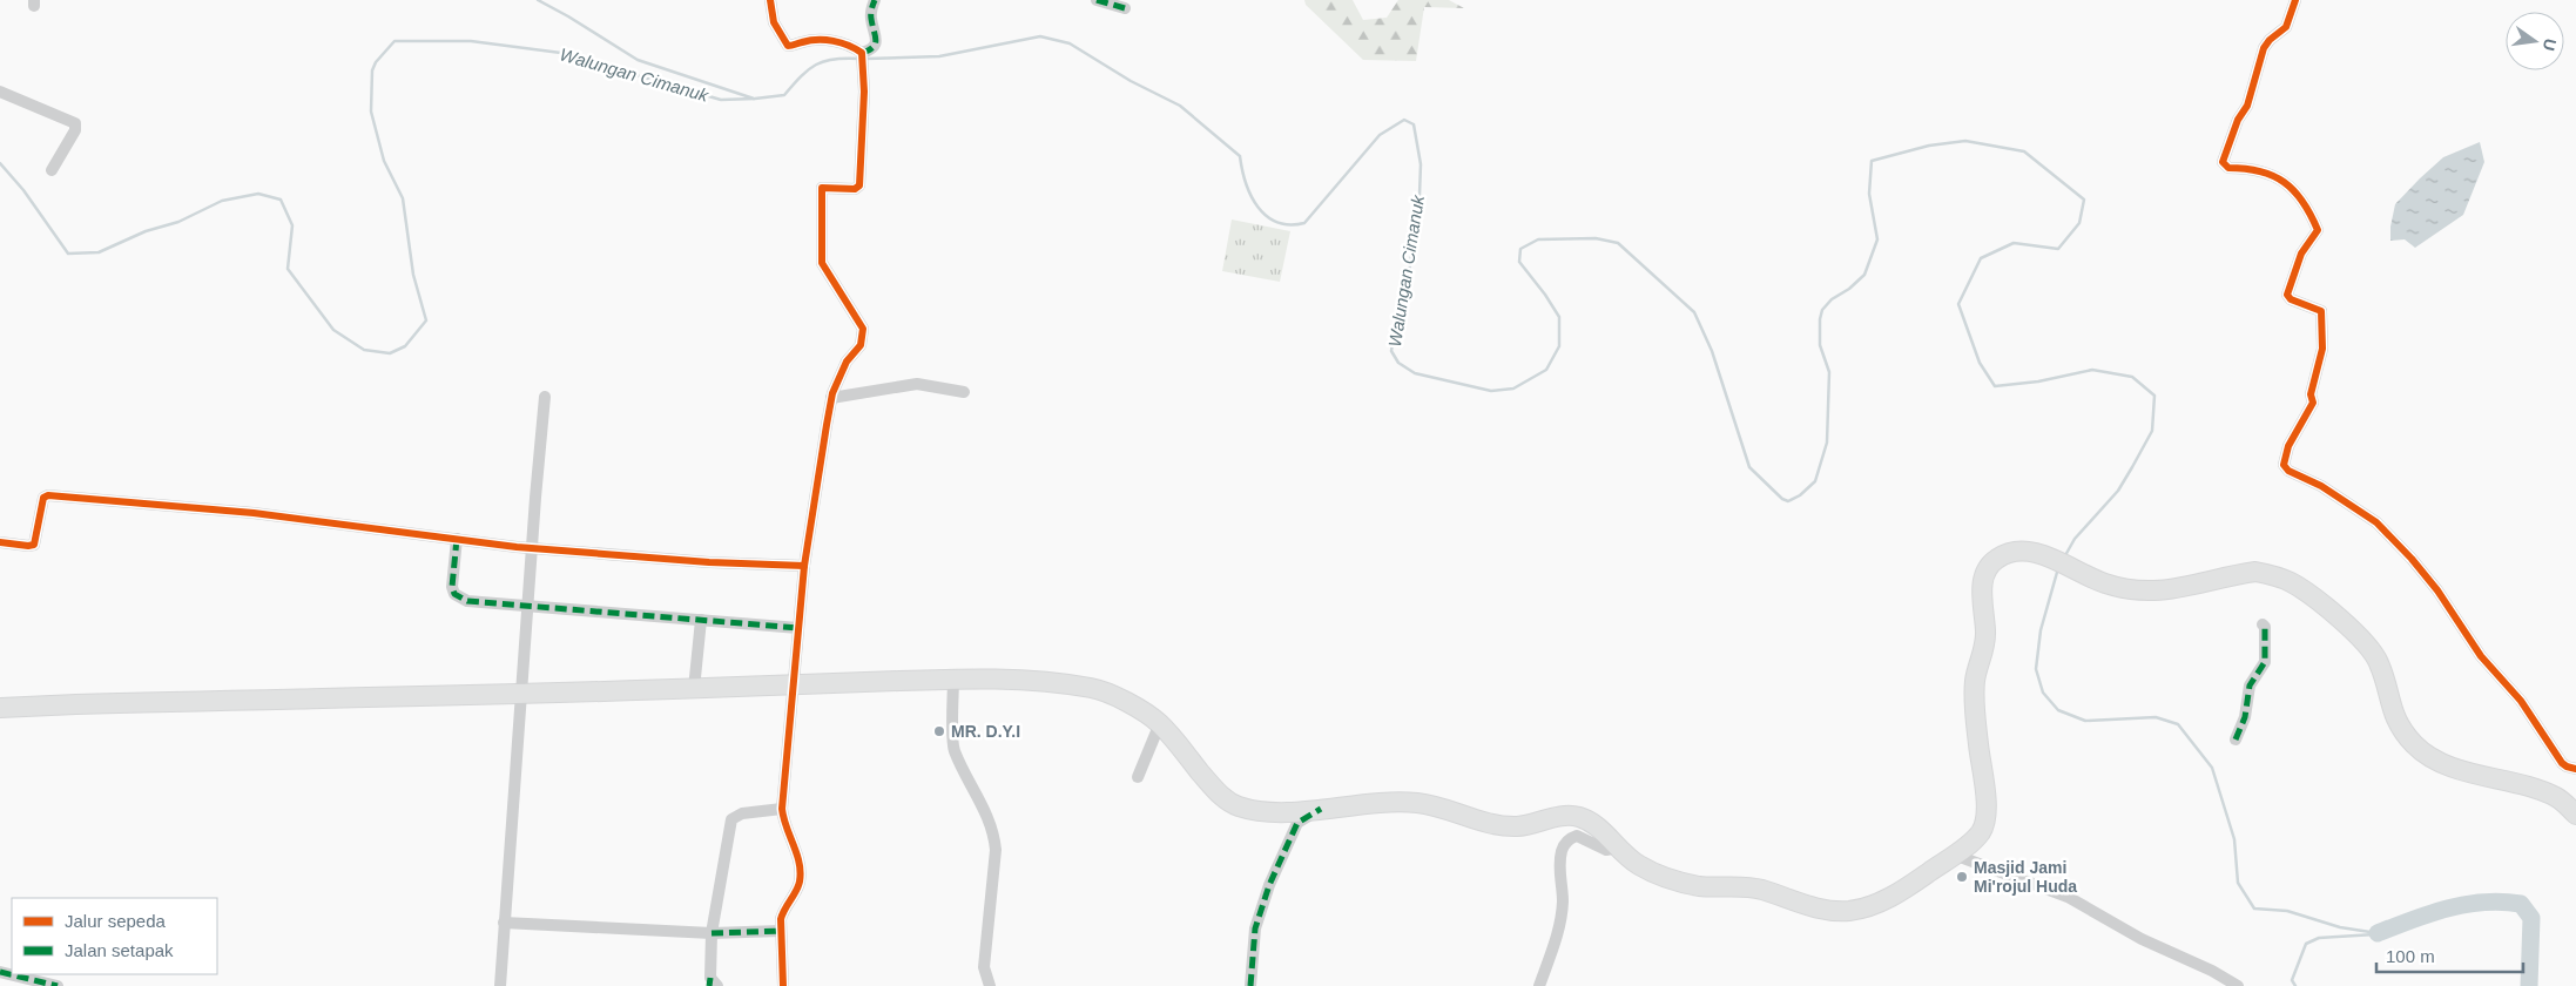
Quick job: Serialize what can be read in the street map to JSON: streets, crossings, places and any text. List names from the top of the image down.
{
  "water": ["Walungan Cimanuk"],
  "places": ["MR. D.Y.I", "Masjid Jami Mi'rojul Huda"],
  "legend": ["Jalur sepeda", "Jalan setapak"],
  "scale_bar": "100 m",
  "north": "right"
}
